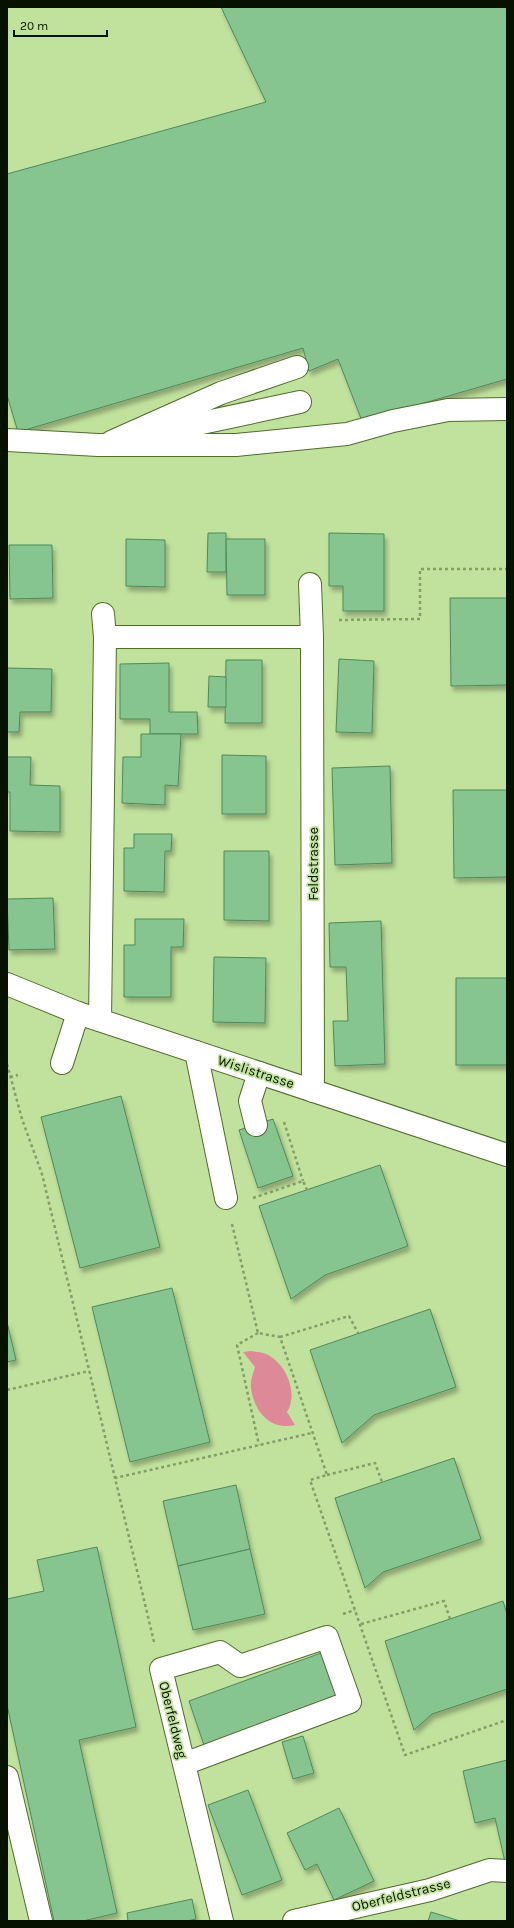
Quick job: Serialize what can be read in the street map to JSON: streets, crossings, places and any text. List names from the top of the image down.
{
  "streets": {
    "street": [
      "Feldstrasse",
      "Wislistrasse",
      "Oberfeldweg",
      "Oberfeldstrasse"
    ]
  },
  "crossings": [
    ["Feldstrasse", "Wislistrasse"]
  ],
  "scale_bar": "20 m"
}
